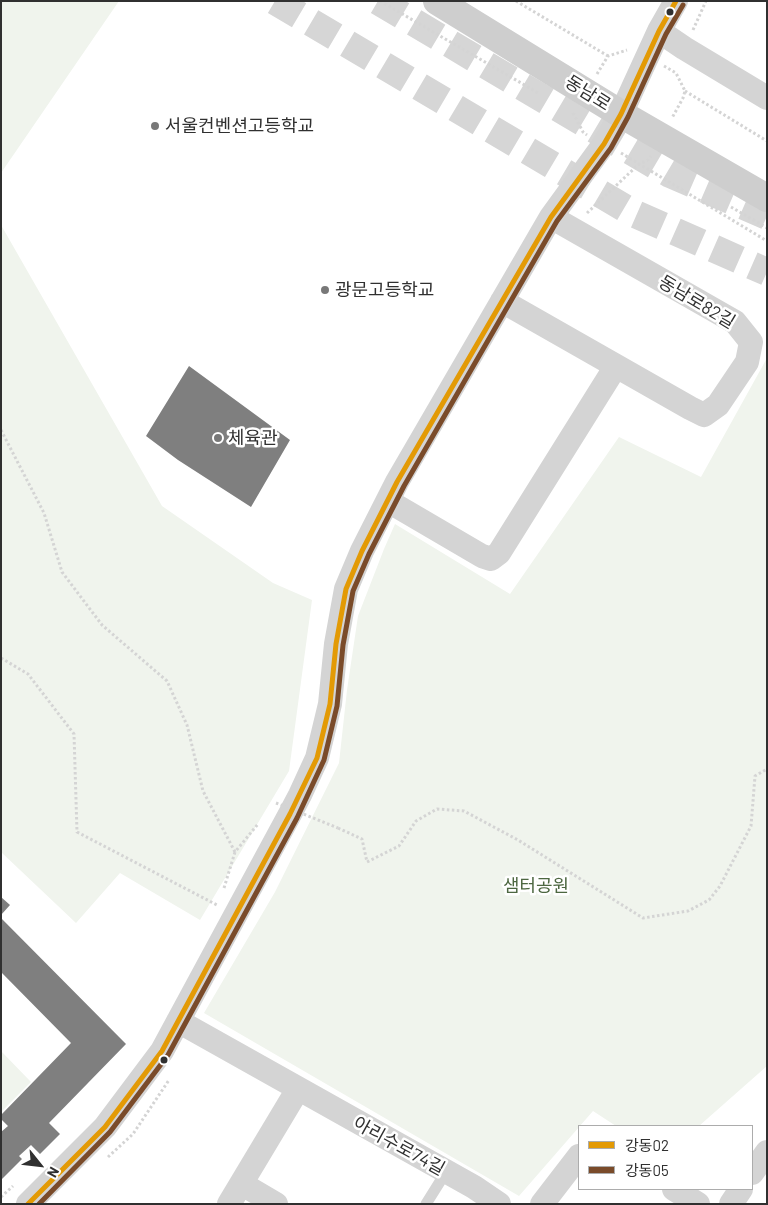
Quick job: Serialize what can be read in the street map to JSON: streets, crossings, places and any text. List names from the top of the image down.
{
  "streets": {
    "main road": ["동남로"],
    "street": ["동남로82길", "아리수로74길"]
  },
  "parks": ["샘터공원"],
  "places": ["서울컨벤션고등학교", "광문고등학교", "체육관"],
  "lines": ["transit line 강동02", "transit line 강동05"],
  "legend": ["강동02", "강동05"],
  "north": "bottom right"
}
